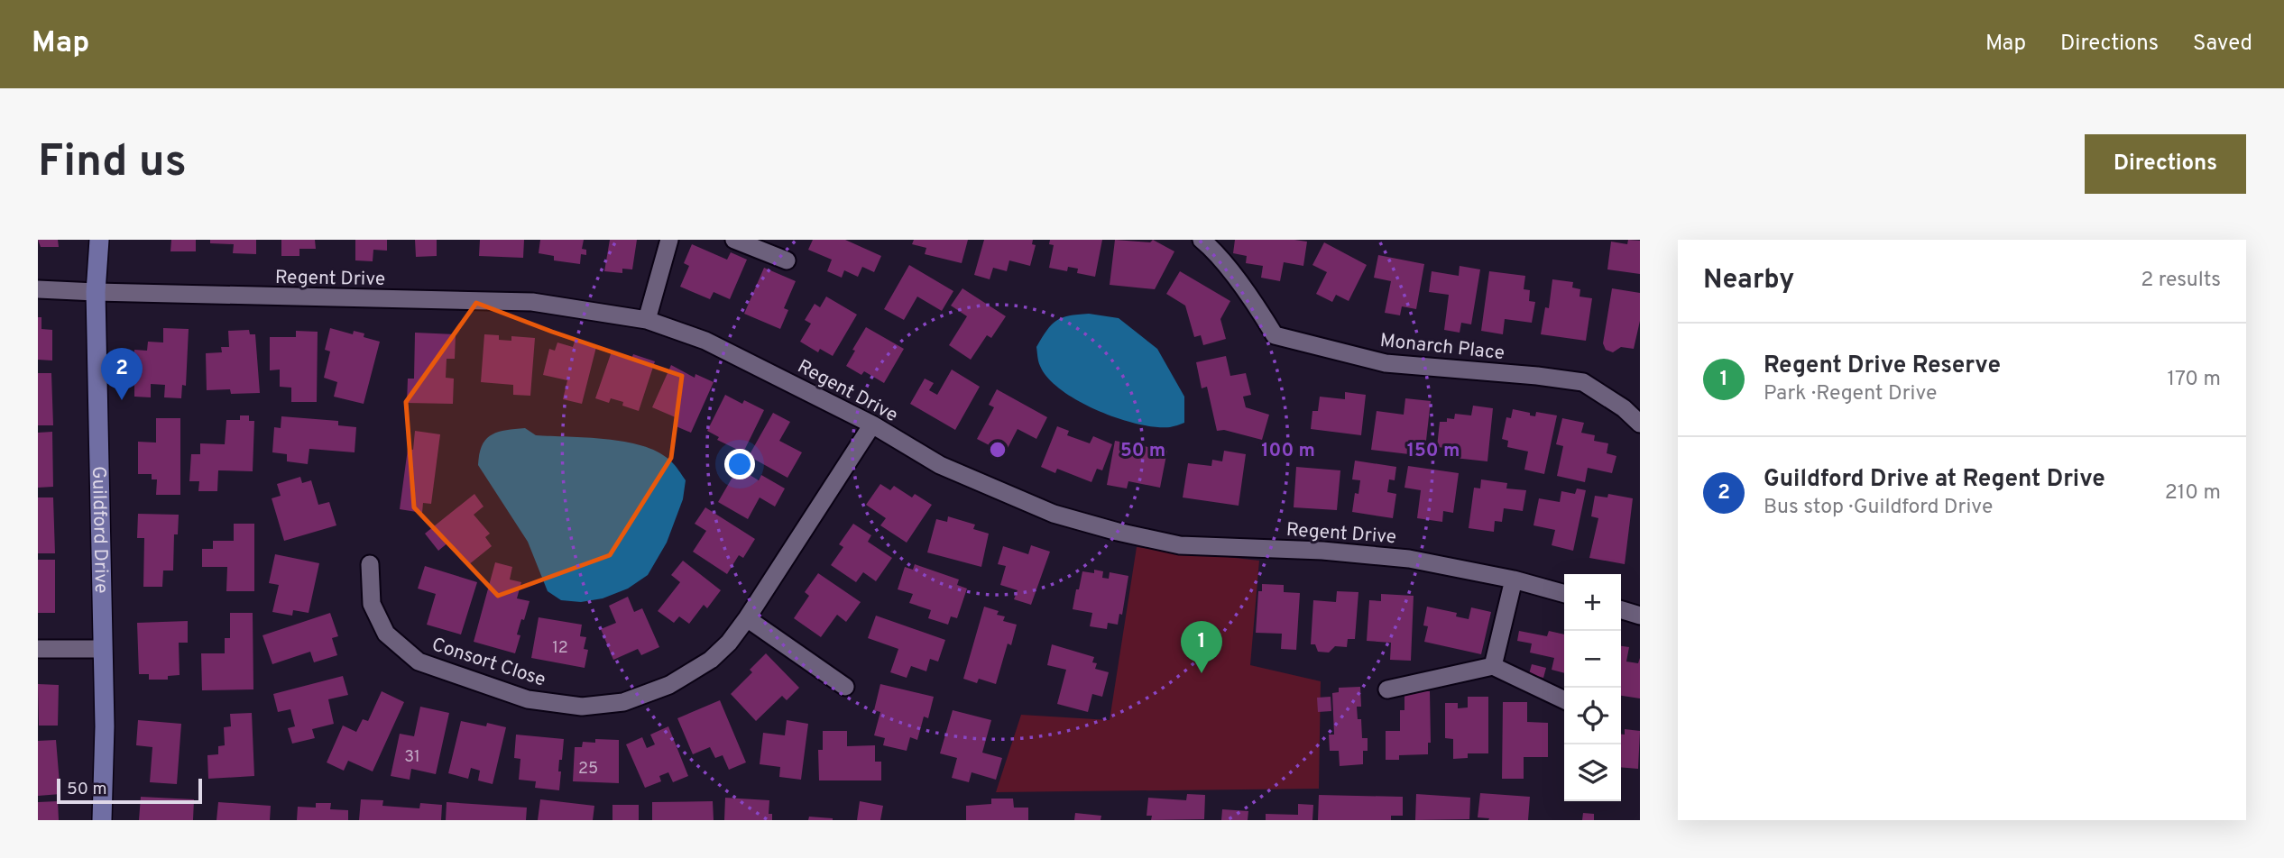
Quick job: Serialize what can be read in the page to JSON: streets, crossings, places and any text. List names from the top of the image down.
{
  "streets": {
    "street": [
      "Regent Drive",
      "Monarch Place",
      "Guildford Drive",
      "Consort Close"
    ]
  },
  "crossings": [
    ["Regent Drive", "Guildford Drive"],
    ["Regent Drive", "Consort Close"]
  ],
  "house_numbers": ["12", "31", "25"],
  "scale_bar": "50 m",
  "page": {
    "header": "Map",
    "nav": ["Map", "Directions", "Saved"],
    "buttons": "Directions",
    "title": "Find us",
    "heading": ["Nearby", "2 results"],
    "list": [
      {
        "mark": "1",
        "name": "Regent Drive Reserve",
        "note": "Park · Regent Drive",
        "value": "170 m"
      },
      {
        "mark": "2",
        "name": "Guildford Drive at Regent Drive",
        "note": "Bus stop · Guildford Drive",
        "value": "210 m"
      }
    ],
    "pins": ["2", "1"],
    "map_buttons": ["+", "−"],
    "scale": "50 m"
  },
  "rings": ["50 m", "100 m", "150 m"]
}
